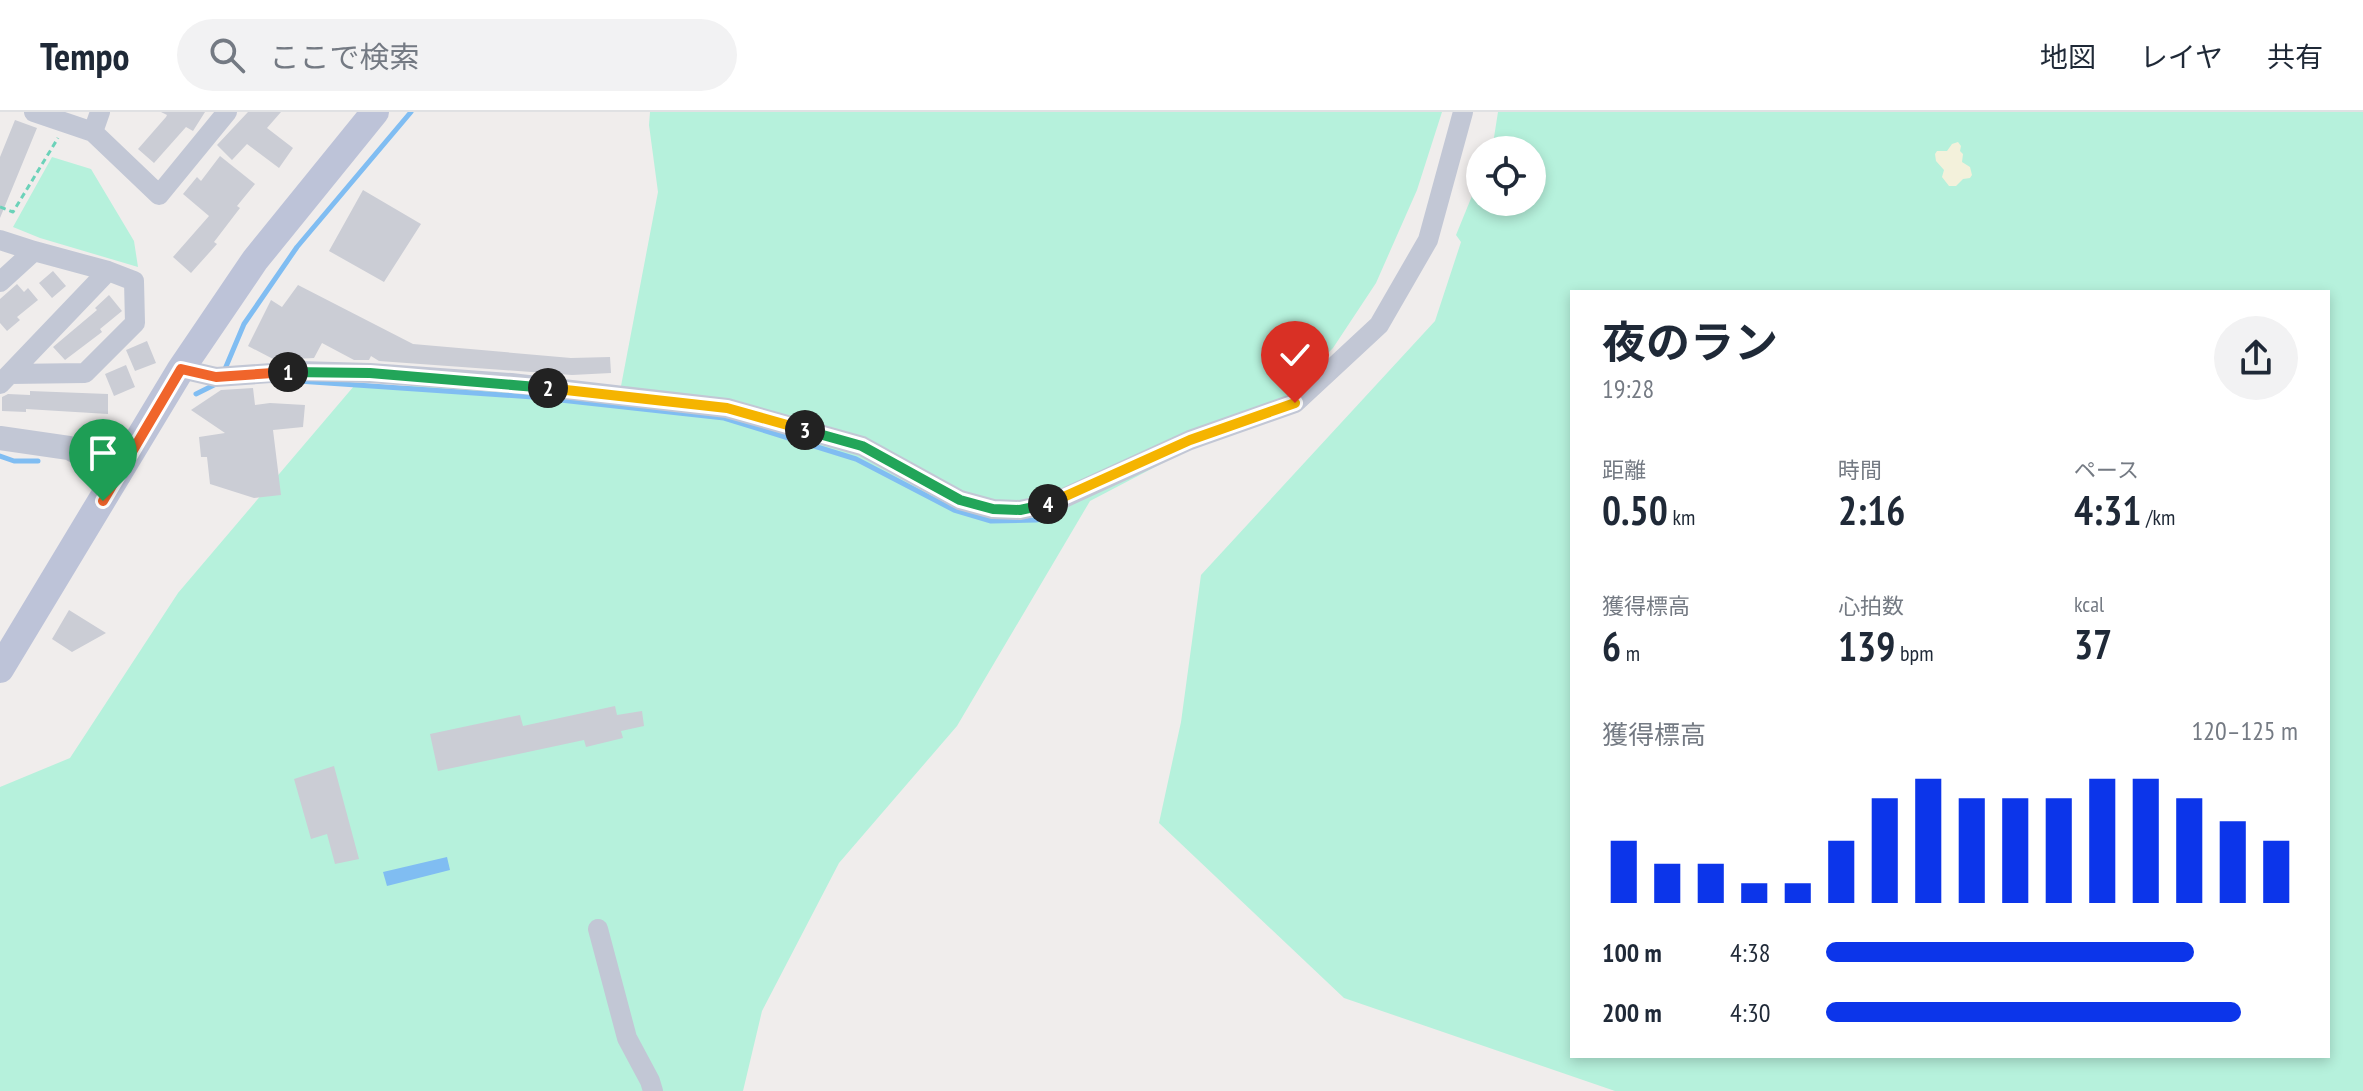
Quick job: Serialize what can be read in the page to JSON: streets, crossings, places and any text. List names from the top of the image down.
{
  "page": {
    "header": "Tempo",
    "search": "ここで検索",
    "nav": ["地図", "レイヤ", "共有"],
    "heading": ["夜のラン", "19:28"],
    "pins": [
      "1",
      "2",
      "3",
      "4"
    ],
    "stats": [
      ["距離", "0.50 km"],
      ["時間", "2:16"],
      ["ペース", "4:31 /km"],
      ["獲得標高", "6 m"],
      ["心拍数", "139 bpm"],
      ["kcal", "37"]
    ],
    "chart": ["獲得標高", "120–125 m"],
    "list": [
      {
        "name": "100 m",
        "note": "4:38"
      },
      {
        "name": "200 m",
        "note": "4:30"
      }
    ]
  }
}
